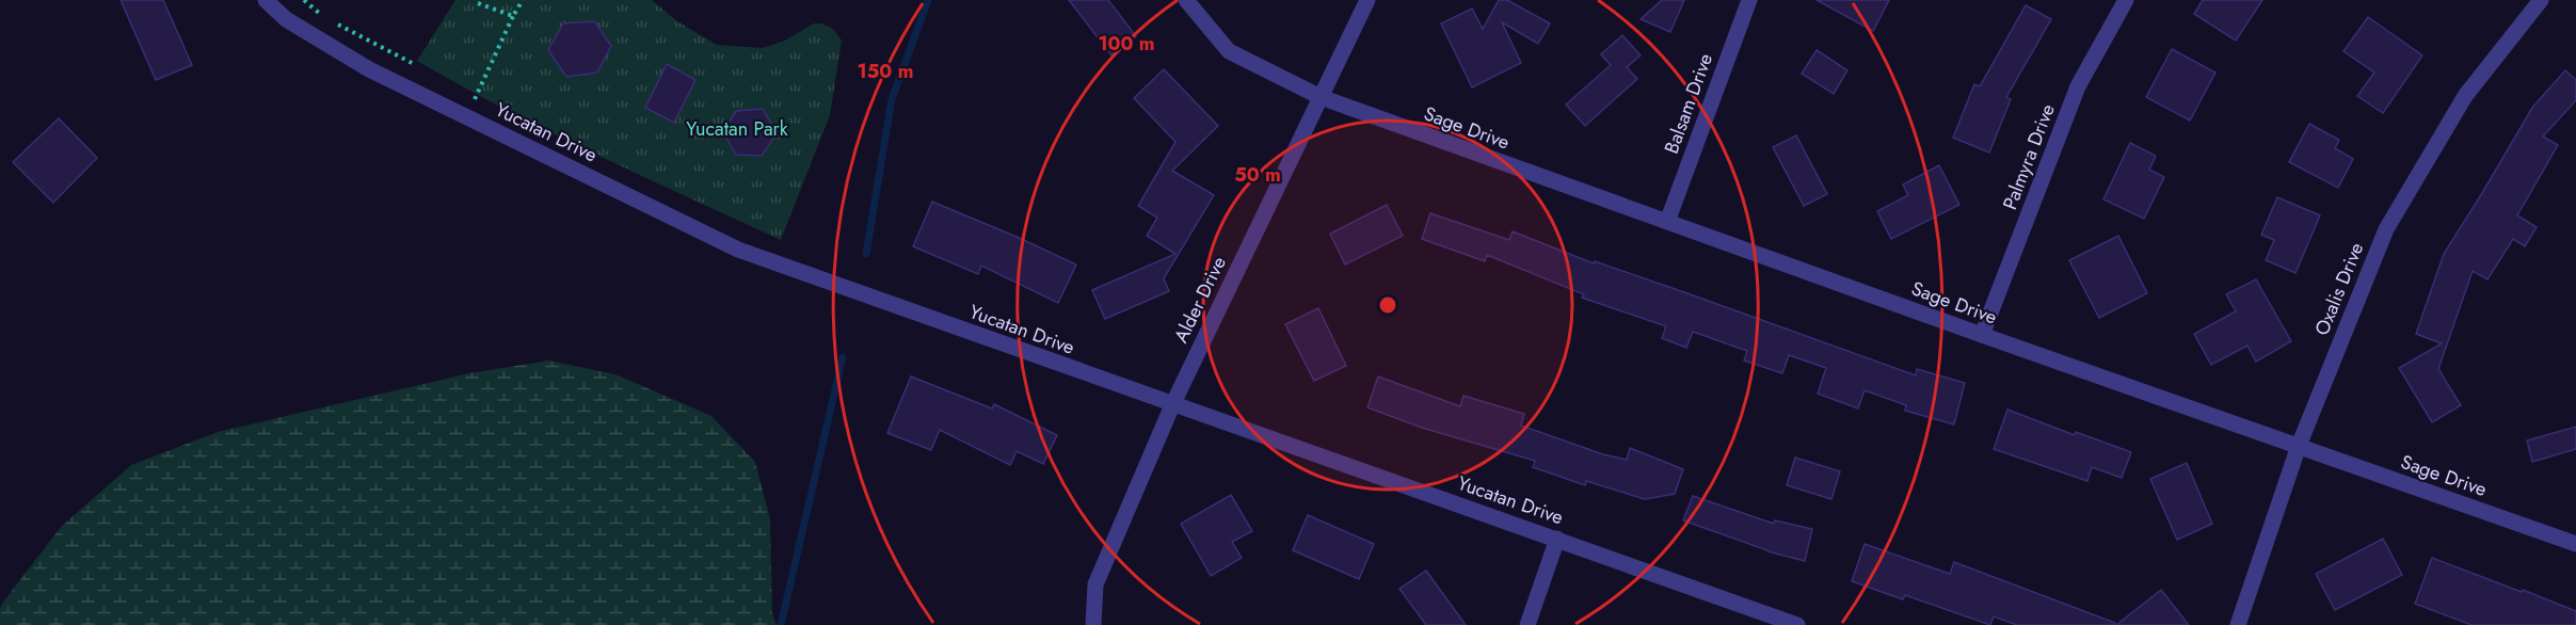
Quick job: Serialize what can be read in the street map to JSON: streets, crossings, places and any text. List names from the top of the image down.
{
  "streets": {
    "street": [
      "Balsam Drive",
      "Sage Drive",
      "Yucatan Drive",
      "Palmyra Drive",
      "Oxalis Drive",
      "Alder Drive"
    ]
  },
  "crossings": [
    ["Balsam Drive", "Sage Drive"],
    ["Sage Drive", "Palmyra Drive"],
    ["Sage Drive", "Oxalis Drive"],
    ["Sage Drive", "Alder Drive"],
    ["Yucatan Drive", "Alder Drive"]
  ],
  "parks": ["Yucatan Park"],
  "rings": ["100 m", "150 m", "50 m"]
}
